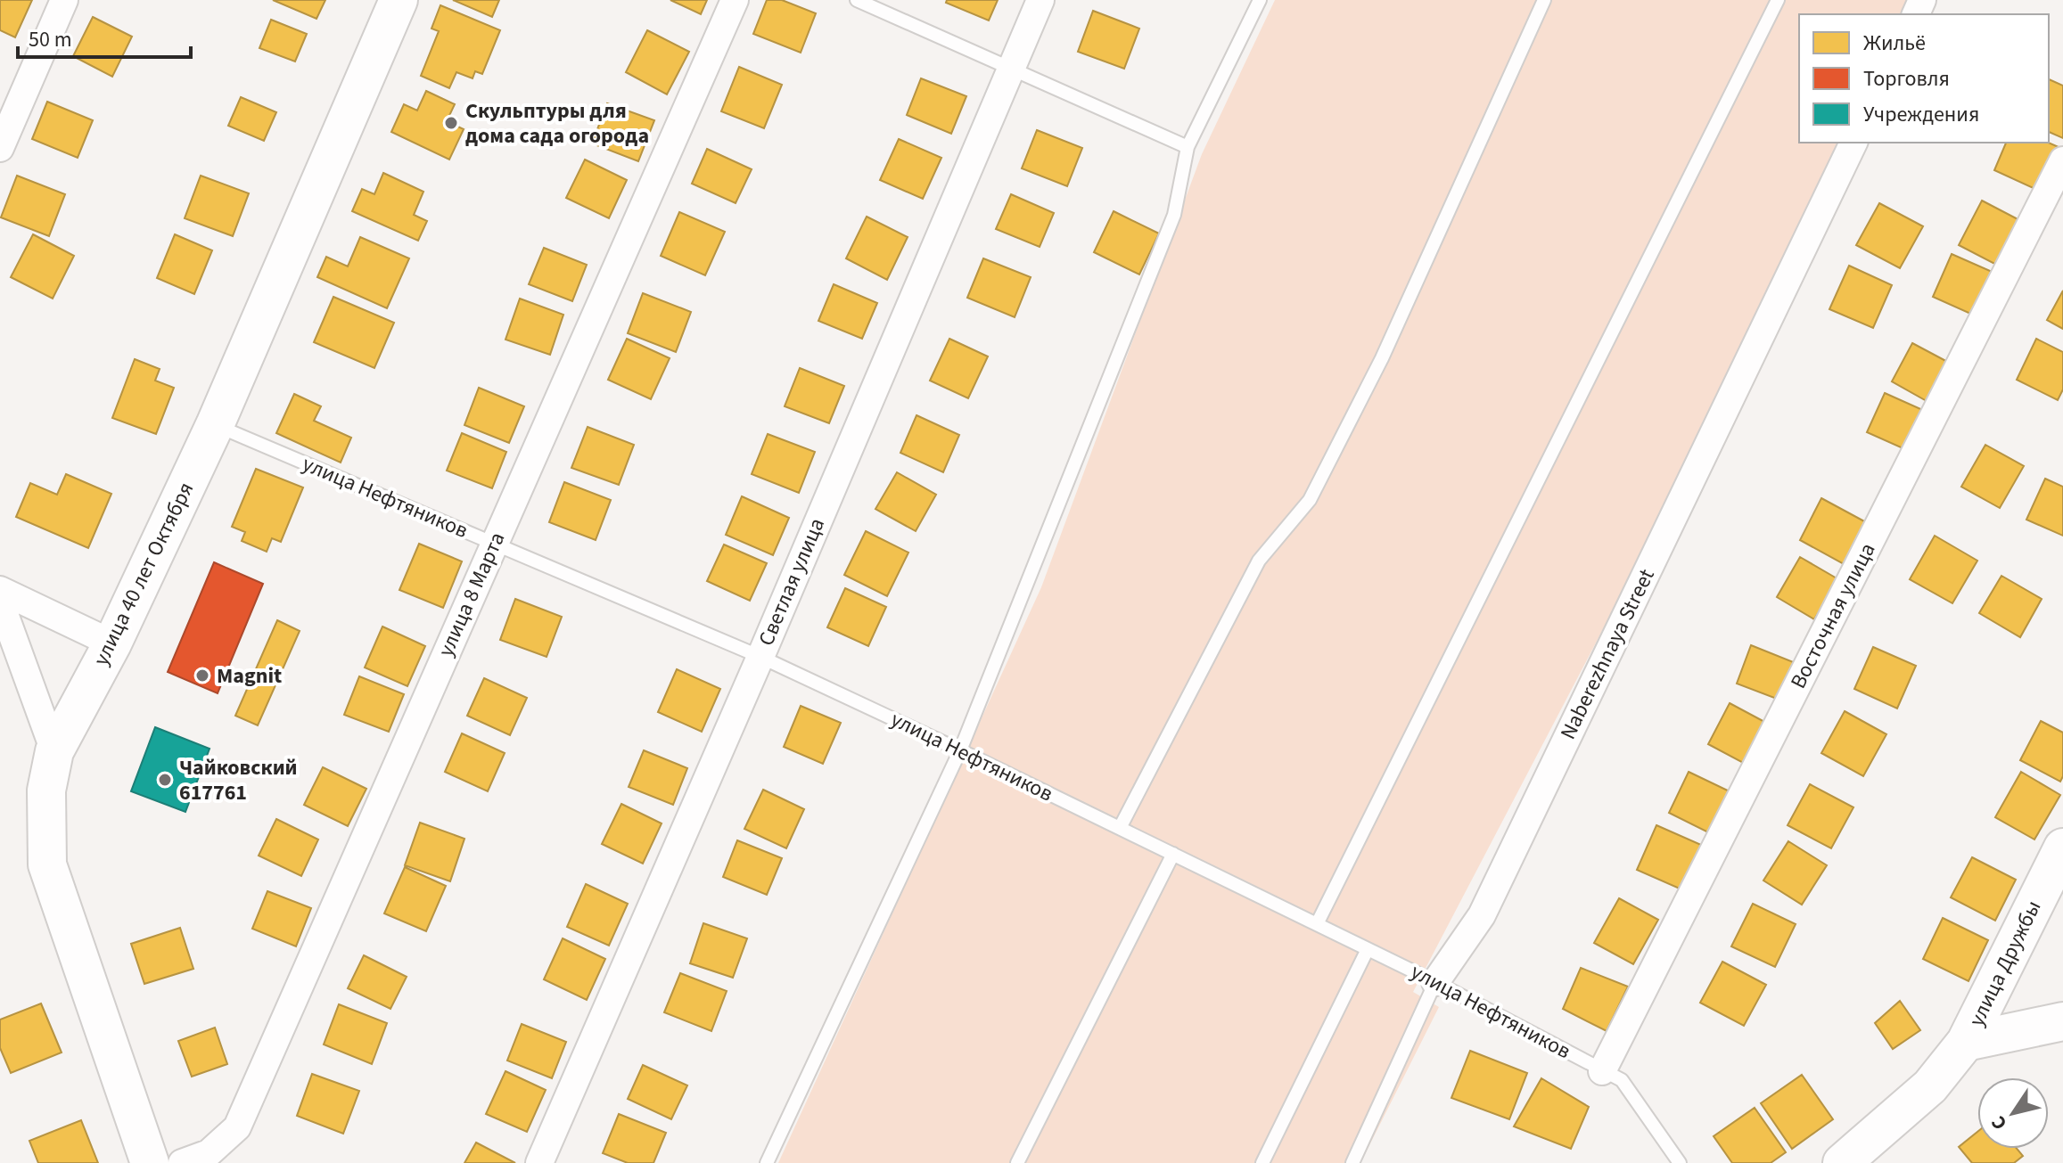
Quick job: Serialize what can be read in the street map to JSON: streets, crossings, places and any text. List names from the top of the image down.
{
  "streets": {
    "main road": ["улица 40 лет Октября", "улица Дружбы"],
    "street": [
      "Светлая улица",
      "улица 8 Марта",
      "Восточная улица",
      "Naberezhnaya Street"
    ],
    "lane": ["улица Нефтяников"]
  },
  "crossings": [
    ["улица Нефтяников", "улица 40 лет Октября"],
    ["улица Нефтяников", "Светлая улица"],
    ["улица Нефтяников", "улица 8 Марта"],
    ["улица Нефтяников", "Восточная улица"],
    ["улица Нефтяников", "Naberezhnaya Street"]
  ],
  "places": ["Скульптуры для дома сада огорода", "Magnit", "Чайковский 617761"],
  "legend": ["Жильё", "Торговля", "Учреждения"],
  "scale_bar": "50 m",
  "north": "bottom left"
}
